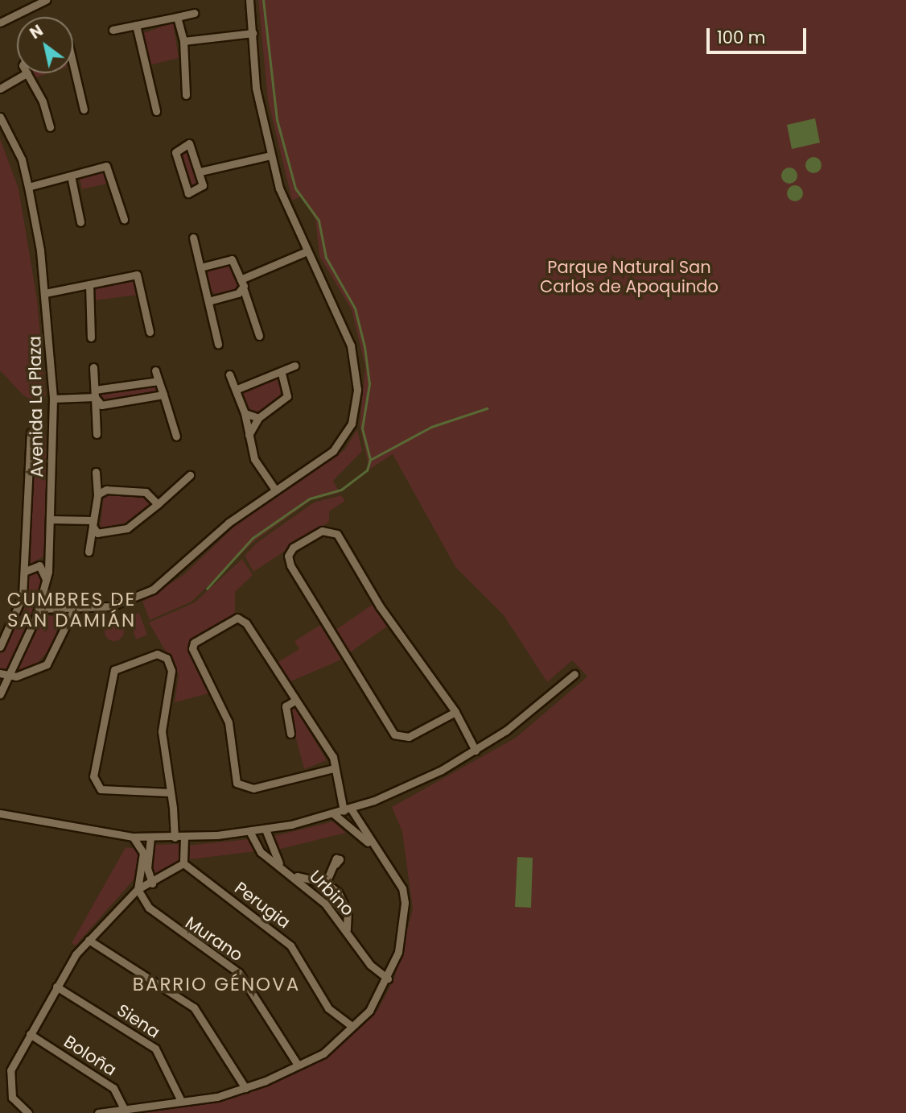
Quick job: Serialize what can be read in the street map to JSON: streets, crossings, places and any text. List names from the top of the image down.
{
  "streets": {
    "street": [
      "Avenida La Plaza",
      "Urbino",
      "Perugia",
      "Murano",
      "Siena",
      "Boloña"
    ]
  },
  "districts": ["CUMBRES DE SAN DAMIÁN", "BARRIO GÉNOVA"],
  "parks": ["Parque Natural San Carlos de Apoquindo"],
  "scale_bar": "100 m",
  "north": "top left"
}
